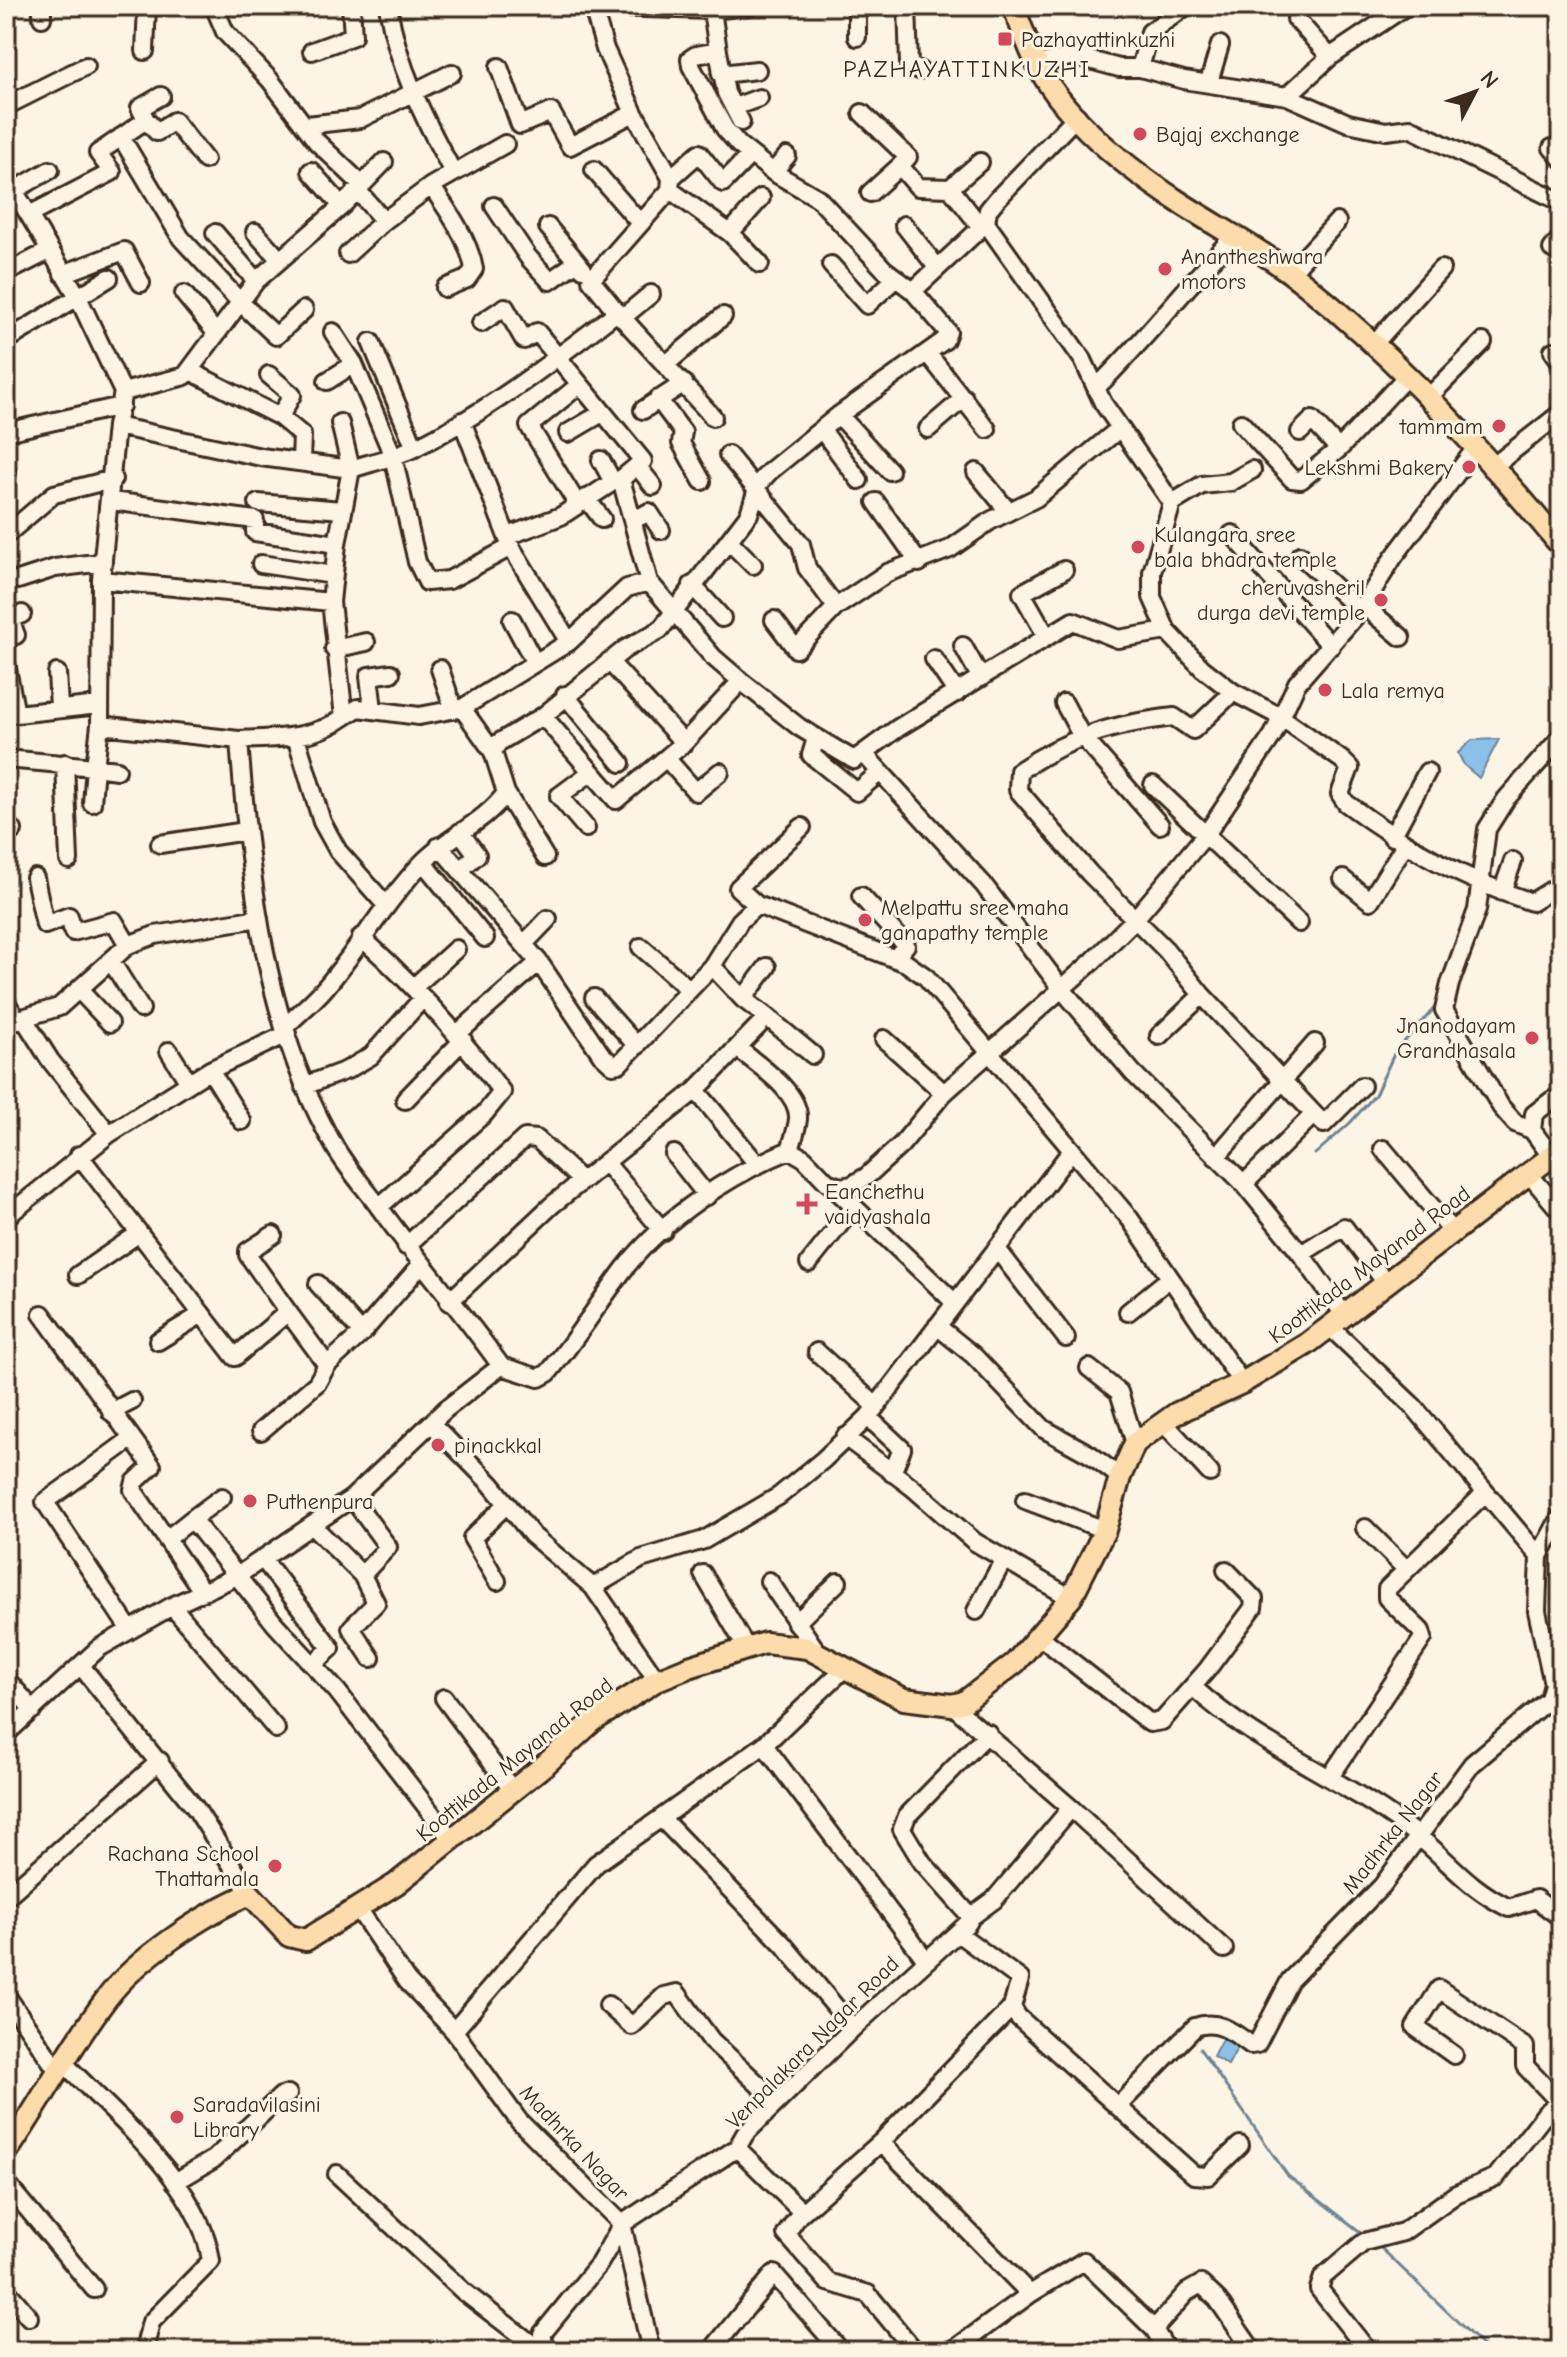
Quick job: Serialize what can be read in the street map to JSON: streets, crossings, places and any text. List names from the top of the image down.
{
  "streets": {
    "main road": ["Koottikada Mayanad Road"],
    "street": ["Madhrka Nagar", "Venpalakara Nagar Road"]
  },
  "crossings": [
    ["Koottikada Mayanad Road", "Madhrka Nagar"],
    ["Madhrka Nagar", "Venpalakara Nagar Road"]
  ],
  "districts": ["PAZHAYATTINKUZHI"],
  "places": {
    "transit": ["Pazhayattinkuzhi"],
    "other": [
      "Bajaj exchange",
      "Anantheshwara motors",
      "tammam",
      "Lekshmi Bakery",
      "Kulangara sree bala bhadra temple",
      "cheruvasheril durga devi temple",
      "Lala remya",
      "Melpattu sree maha ganapathy temple",
      "Jnanodayam Grandhasala",
      "pinackkal",
      "Puthenpura",
      "Rachana School Thattamala",
      "Saradavilasini Library"
    ],
    "health": ["Eanchethu vaidyashala"]
  },
  "north": "top right"
}
